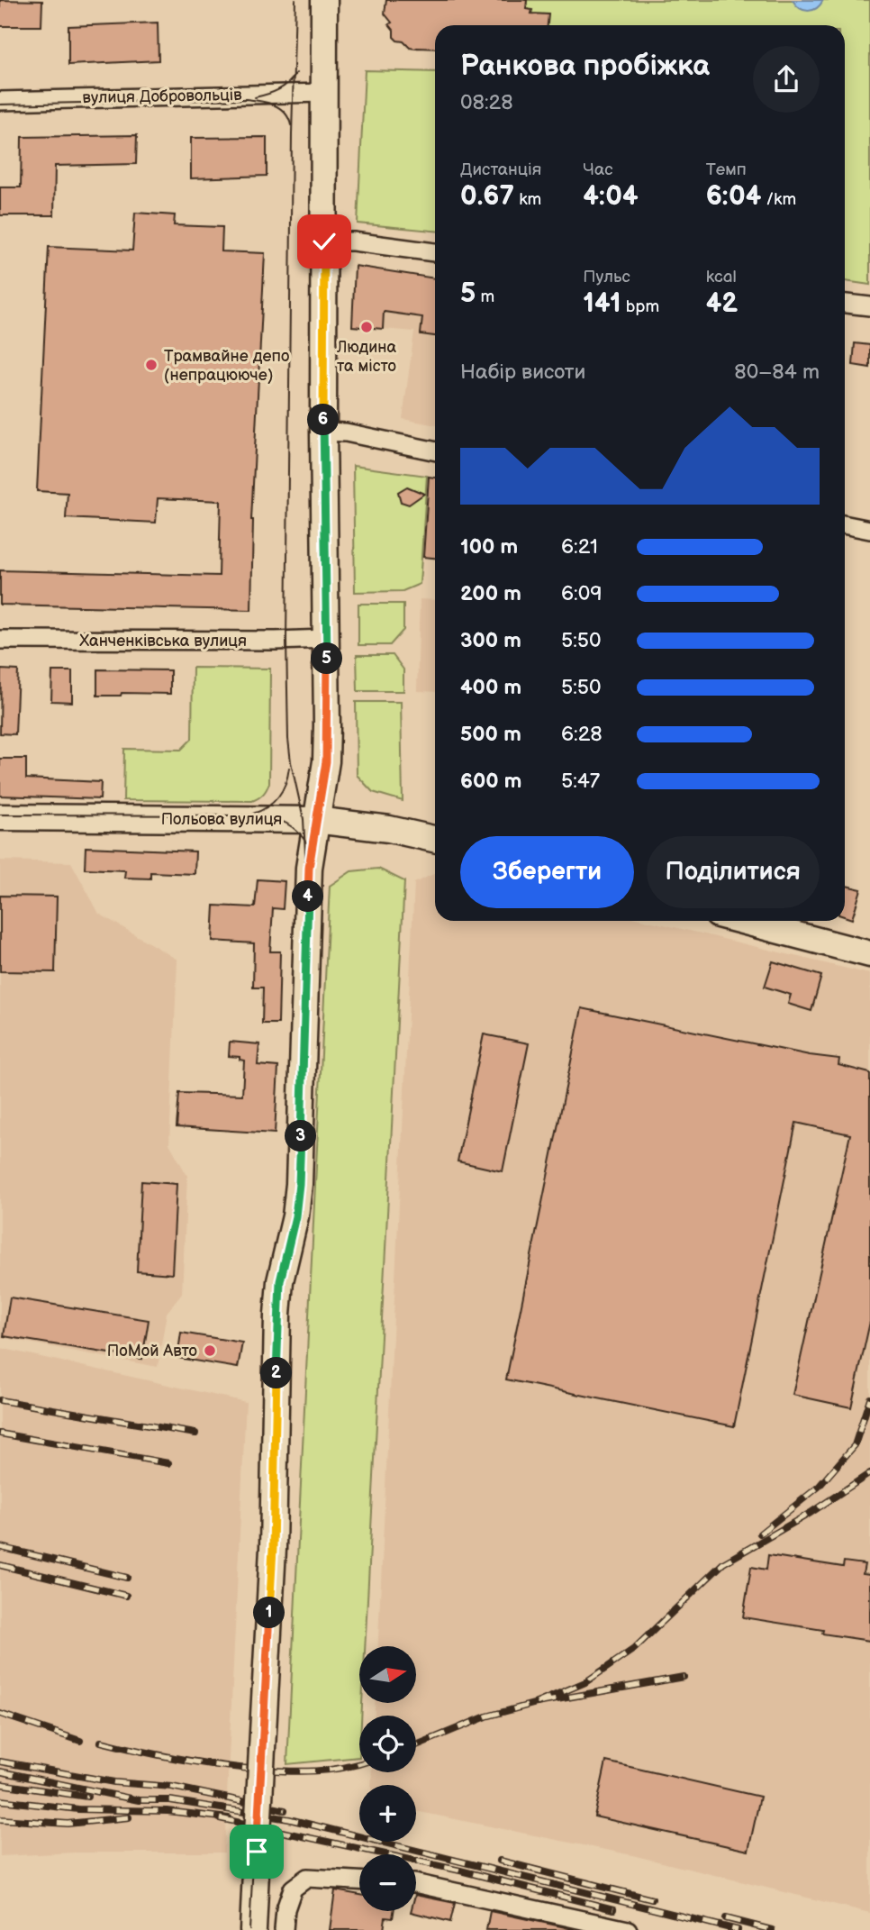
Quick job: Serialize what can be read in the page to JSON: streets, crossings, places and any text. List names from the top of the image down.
{
  "streets": {
    "main road": ["Польова вулиця"],
    "street": ["вулиця Добровольців", "Ханченківська вулиця"]
  },
  "places": ["Людина та місто", "Трамвайне депо (непрацююче)", "ПоМой Авто"],
  "north": "right",
  "page": {
    "heading": ["Ранкова пробіжка", "08:28"],
    "stats": [
      ["Дистанція", "0.67 km"],
      ["Час", "4:04"],
      ["Темп", "6:04 /km"],
      ["5 m"],
      ["Пульс", "141 bpm"],
      ["kcal", "42"]
    ],
    "chart": ["Набір висоти", "80–84 m"],
    "pins": [
      "6",
      "5",
      "4",
      "3",
      "2",
      "1"
    ],
    "list": [
      {
        "name": "100 m",
        "note": "6:21"
      },
      {
        "name": "200 m",
        "note": "6:09"
      },
      {
        "name": "300 m",
        "note": "5:50"
      },
      {
        "name": "400 m",
        "note": "5:50"
      },
      {
        "name": "500 m",
        "note": "6:28"
      },
      {
        "name": "600 m",
        "note": "5:47"
      }
    ],
    "buttons": ["Зберегти", "Поділитися"],
    "map_buttons": ["+", "−"]
  }
}
